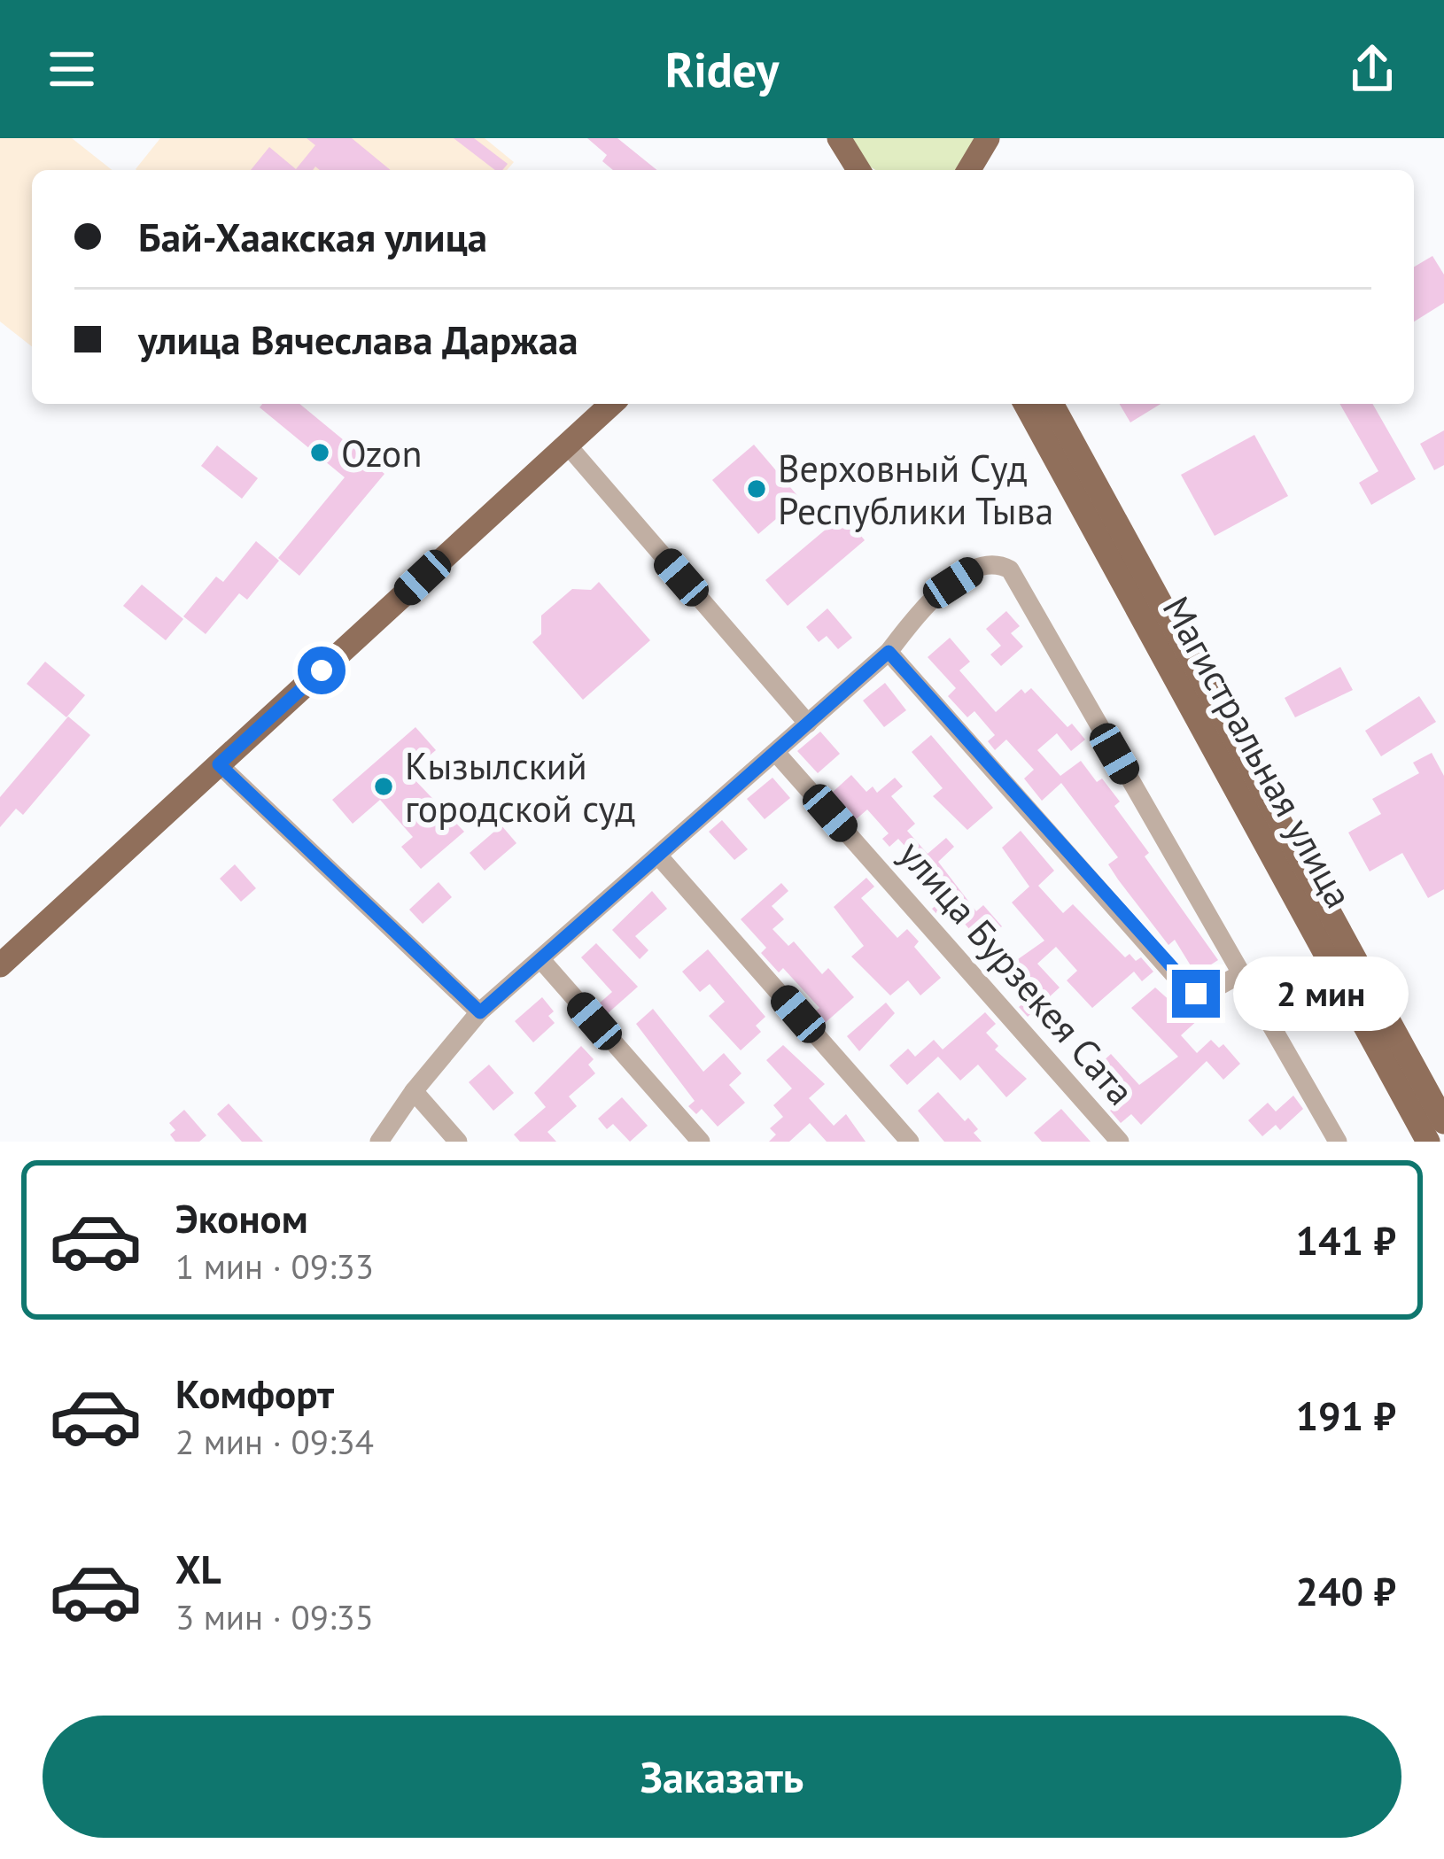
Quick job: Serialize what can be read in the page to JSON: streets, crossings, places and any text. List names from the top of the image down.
{
  "streets": {
    "main road": ["Магистральная улица"],
    "street": ["улица Бурзекея Сата"]
  },
  "places": ["Ozon", "Верховный Суд Республики Тыва", "Кызылский городской суд"],
  "page": {
    "header": "Ridey",
    "banner": ["Бай-Хаакская улица", "улица Вячеслава Даржаа"],
    "bubble": "2 мин",
    "list": [
      {
        "name": "Эконом",
        "note": "1 мин · 09:33",
        "value": "141 ₽"
      },
      {
        "name": "Комфорт",
        "note": "2 мин · 09:34",
        "value": "191 ₽"
      },
      {
        "name": "XL",
        "note": "3 мин · 09:35",
        "value": "240 ₽"
      }
    ],
    "buttons": "Заказать"
  }
}
